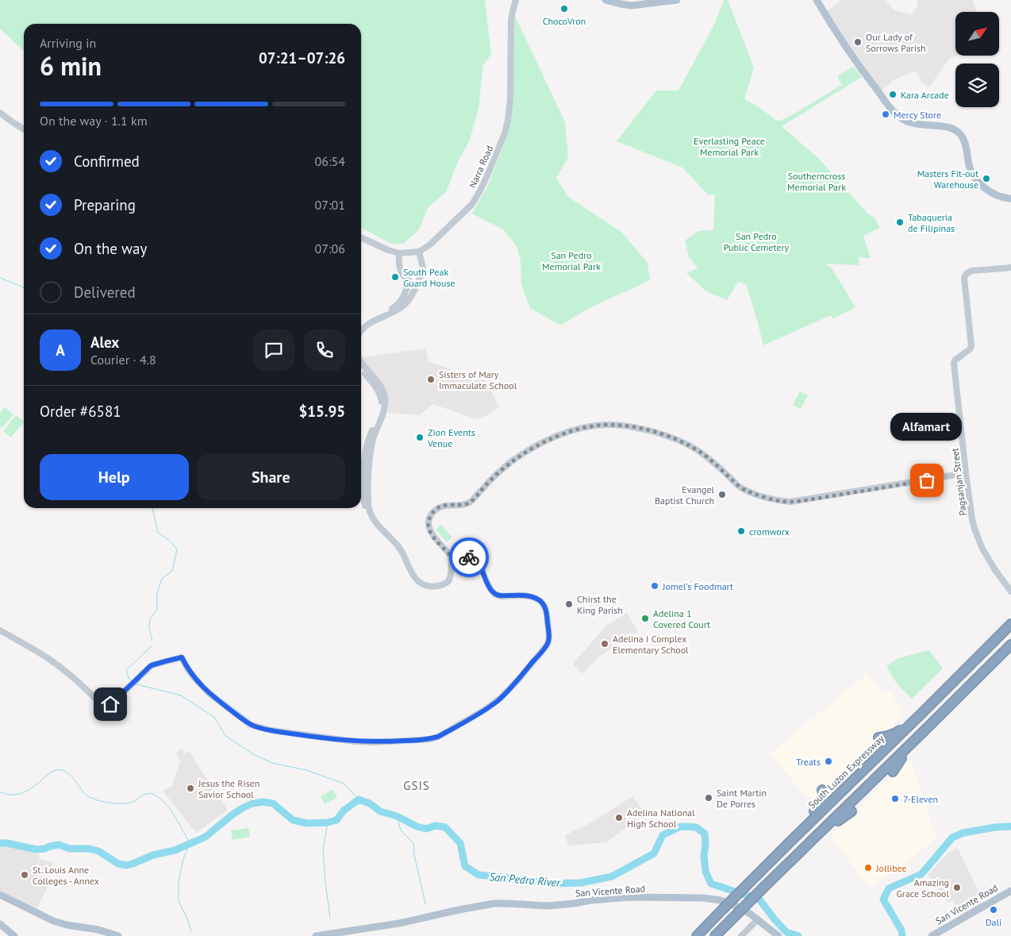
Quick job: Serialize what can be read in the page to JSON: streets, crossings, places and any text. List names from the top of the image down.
{
  "streets": {
    "highway": ["South Luzon Expressway"],
    "main road": ["San Vicente Road"],
    "street": ["Narra Road", "Pagsanjan Street"]
  },
  "districts": ["GSIS"],
  "water": ["San Pedro River"],
  "parks": [
    "Everlasting Peace Memorial Park",
    "Southerncross Memorial Park",
    "San Pedro Public Cemetery",
    "San Pedro Memorial Park"
  ],
  "places": [
    "ChocoVron",
    "Our Lady of Sorrows Parish",
    "Kara Arcade",
    "Mercy Store",
    "Masters Fit-out Warehouse",
    "Tabaqueria de Filipinas",
    "South Peak Guard House",
    "Sisters of Mary Immaculate School",
    "Zion Events Venue",
    "Alfamart",
    "Evangel Baptist Church",
    "cromworx",
    "Jomel's Foodmart",
    "Chirst the King Parish",
    "Adelina 1 Covered Court",
    "Adelina I Complex Elementary School",
    "Treats",
    "Jesus the Risen Savior School",
    "Saint Martin De Porres",
    "7-Eleven",
    "Adelina National High School",
    "Jollibee",
    "St. Louis Anne Colleges - Annex",
    "Amazing Grace School",
    "Dali"
  ],
  "north": "top right",
  "page": {
    "heading": ["6 min", "Arriving in", "07:21–07:26"],
    "panel": [
      "Alex",
      "Courier · 4.8",
      "Order #6581",
      "$15.95"
    ],
    "bar": "On the way · 1.1 km",
    "list": [
      ["Confirmed", "06:54"],
      ["Preparing", "07:01"],
      ["On the way", "07:06"],
      "Delivered"
    ],
    "round": "A",
    "bubble": "Alfamart",
    "buttons": ["Help", "Share"]
  }
}
